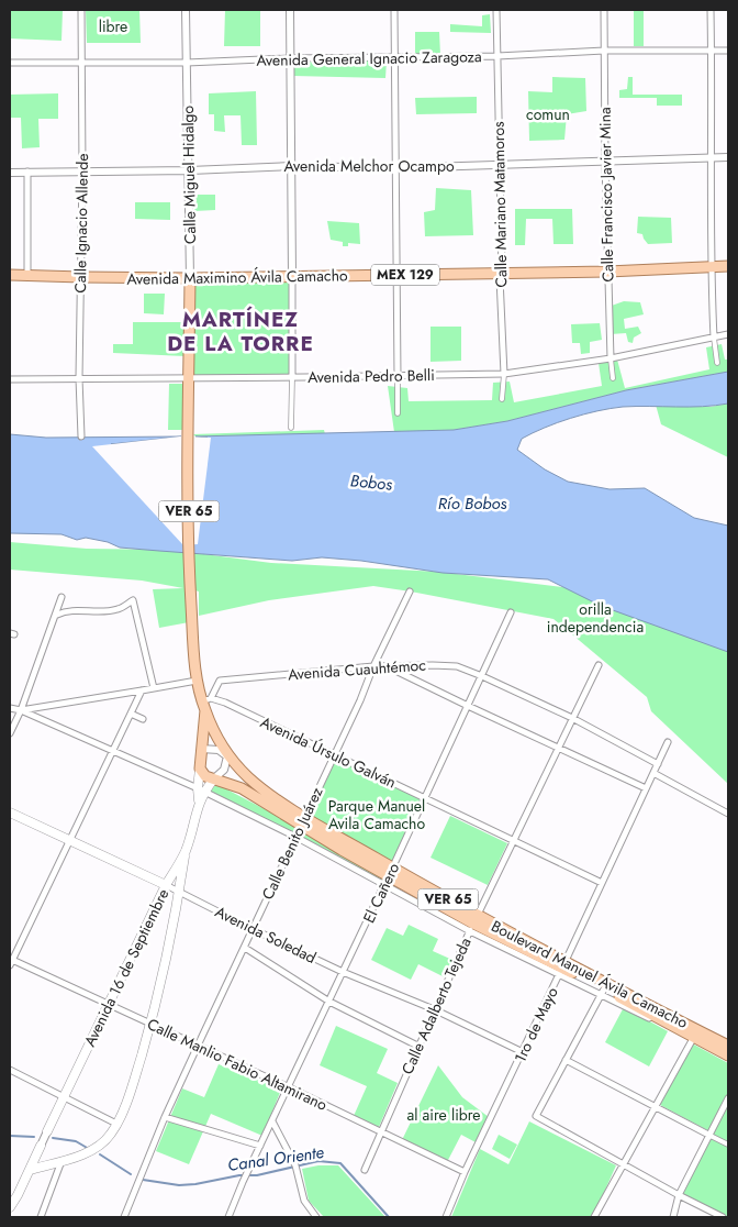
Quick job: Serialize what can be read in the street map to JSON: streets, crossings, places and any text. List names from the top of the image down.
{
  "streets": {
    "main road": [
      "Calle Miguel Hidalgo",
      "MEX 129",
      "Avenida Maximino Ávila Camacho",
      "VER 65",
      "Avenida Soledad",
      "Avenida 16 de Septiembre",
      "Boulevard Manuel Ávila Camacho"
    ],
    "street": [
      "Avenida General Ignacio Zaragoza",
      "Avenida Melchor Ocampo",
      "Calle Francisco Javier Mina",
      "Calle Mariano Matamoros",
      "Calle Ignacio Allende",
      "Avenida Pedro Belli",
      "Avenida Cuauhtémoc",
      "Avenida Úrsulo Galván",
      "Calle Benito Juárez",
      "El Cañero",
      "Calle Adalberto Tejeda",
      "1ro de Mayo",
      "Calle Manlio Fabio Altamirano"
    ]
  },
  "crossings": [
    ["Avenida General Ignacio Zaragoza", "Calle Miguel Hidalgo"],
    ["Avenida General Ignacio Zaragoza", "Calle Francisco Javier Mina"],
    ["Avenida General Ignacio Zaragoza", "Calle Mariano Matamoros"],
    ["Avenida General Ignacio Zaragoza", "Calle Ignacio Allende"],
    ["Avenida Melchor Ocampo", "Calle Miguel Hidalgo"],
    ["Avenida Melchor Ocampo", "Calle Francisco Javier Mina"],
    ["Avenida Melchor Ocampo", "Calle Mariano Matamoros"],
    ["Avenida Melchor Ocampo", "Calle Ignacio Allende"],
    ["Calle Miguel Hidalgo", "Avenida Maximino Ávila Camacho"],
    ["Calle Miguel Hidalgo", "Avenida Pedro Belli"],
    ["Calle Miguel Hidalgo", "Boulevard Manuel Ávila Camacho"],
    ["Calle Francisco Javier Mina", "Avenida Maximino Ávila Camacho"],
    ["Calle Francisco Javier Mina", "Avenida Pedro Belli"],
    ["Calle Mariano Matamoros", "Avenida Maximino Ávila Camacho"],
    ["Calle Mariano Matamoros", "Avenida Pedro Belli"],
    ["Calle Ignacio Allende", "Avenida Maximino Ávila Camacho"],
    ["Calle Ignacio Allende", "Avenida Pedro Belli"],
    ["Avenida Cuauhtémoc", "Avenida Úrsulo Galván"],
    ["Avenida Cuauhtémoc", "Calle Benito Juárez"],
    ["Avenida Cuauhtémoc", "El Cañero"],
    ["Avenida Cuauhtémoc", "Avenida 16 de Septiembre"],
    ["Avenida Cuauhtémoc", "Boulevard Manuel Ávila Camacho"],
    ["Avenida Cuauhtémoc", "Calle Adalberto Tejeda"],
    ["Avenida Cuauhtémoc", "1ro de Mayo"],
    ["Avenida Úrsulo Galván", "Calle Benito Juárez"],
    ["Avenida Úrsulo Galván", "El Cañero"],
    ["Avenida Úrsulo Galván", "Avenida 16 de Septiembre"],
    ["Avenida Úrsulo Galván", "Boulevard Manuel Ávila Camacho"],
    ["Avenida Úrsulo Galván", "Calle Adalberto Tejeda"],
    ["Avenida Úrsulo Galván", "1ro de Mayo"],
    ["Calle Benito Juárez", "Avenida Soledad"],
    ["Calle Benito Juárez", "Boulevard Manuel Ávila Camacho"],
    ["Calle Benito Juárez", "Calle Manlio Fabio Altamirano"],
    ["El Cañero", "Avenida Soledad"],
    ["El Cañero", "Boulevard Manuel Ávila Camacho"],
    ["El Cañero", "Calle Manlio Fabio Altamirano"],
    ["Avenida Soledad", "Avenida 16 de Septiembre"],
    ["Avenida Soledad", "Calle Adalberto Tejeda"],
    ["Avenida Soledad", "1ro de Mayo"],
    ["Avenida 16 de Septiembre", "Boulevard Manuel Ávila Camacho"],
    ["Avenida 16 de Septiembre", "Calle Manlio Fabio Altamirano"],
    ["Boulevard Manuel Ávila Camacho", "Calle Adalberto Tejeda"],
    ["Boulevard Manuel Ávila Camacho", "1ro de Mayo"],
    ["Calle Adalberto Tejeda", "Calle Manlio Fabio Altamirano"],
    ["1ro de Mayo", "Calle Manlio Fabio Altamirano"]
  ],
  "districts": ["MARTÍNEZ DE LA TORRE"],
  "water": ["Bobos", "Río Bobos", "Canal Oriente"],
  "parks": [
    "libre",
    "comun",
    "orilla independencia",
    "Parque Manuel Avila Camacho",
    "al aire libre"
  ]
}
